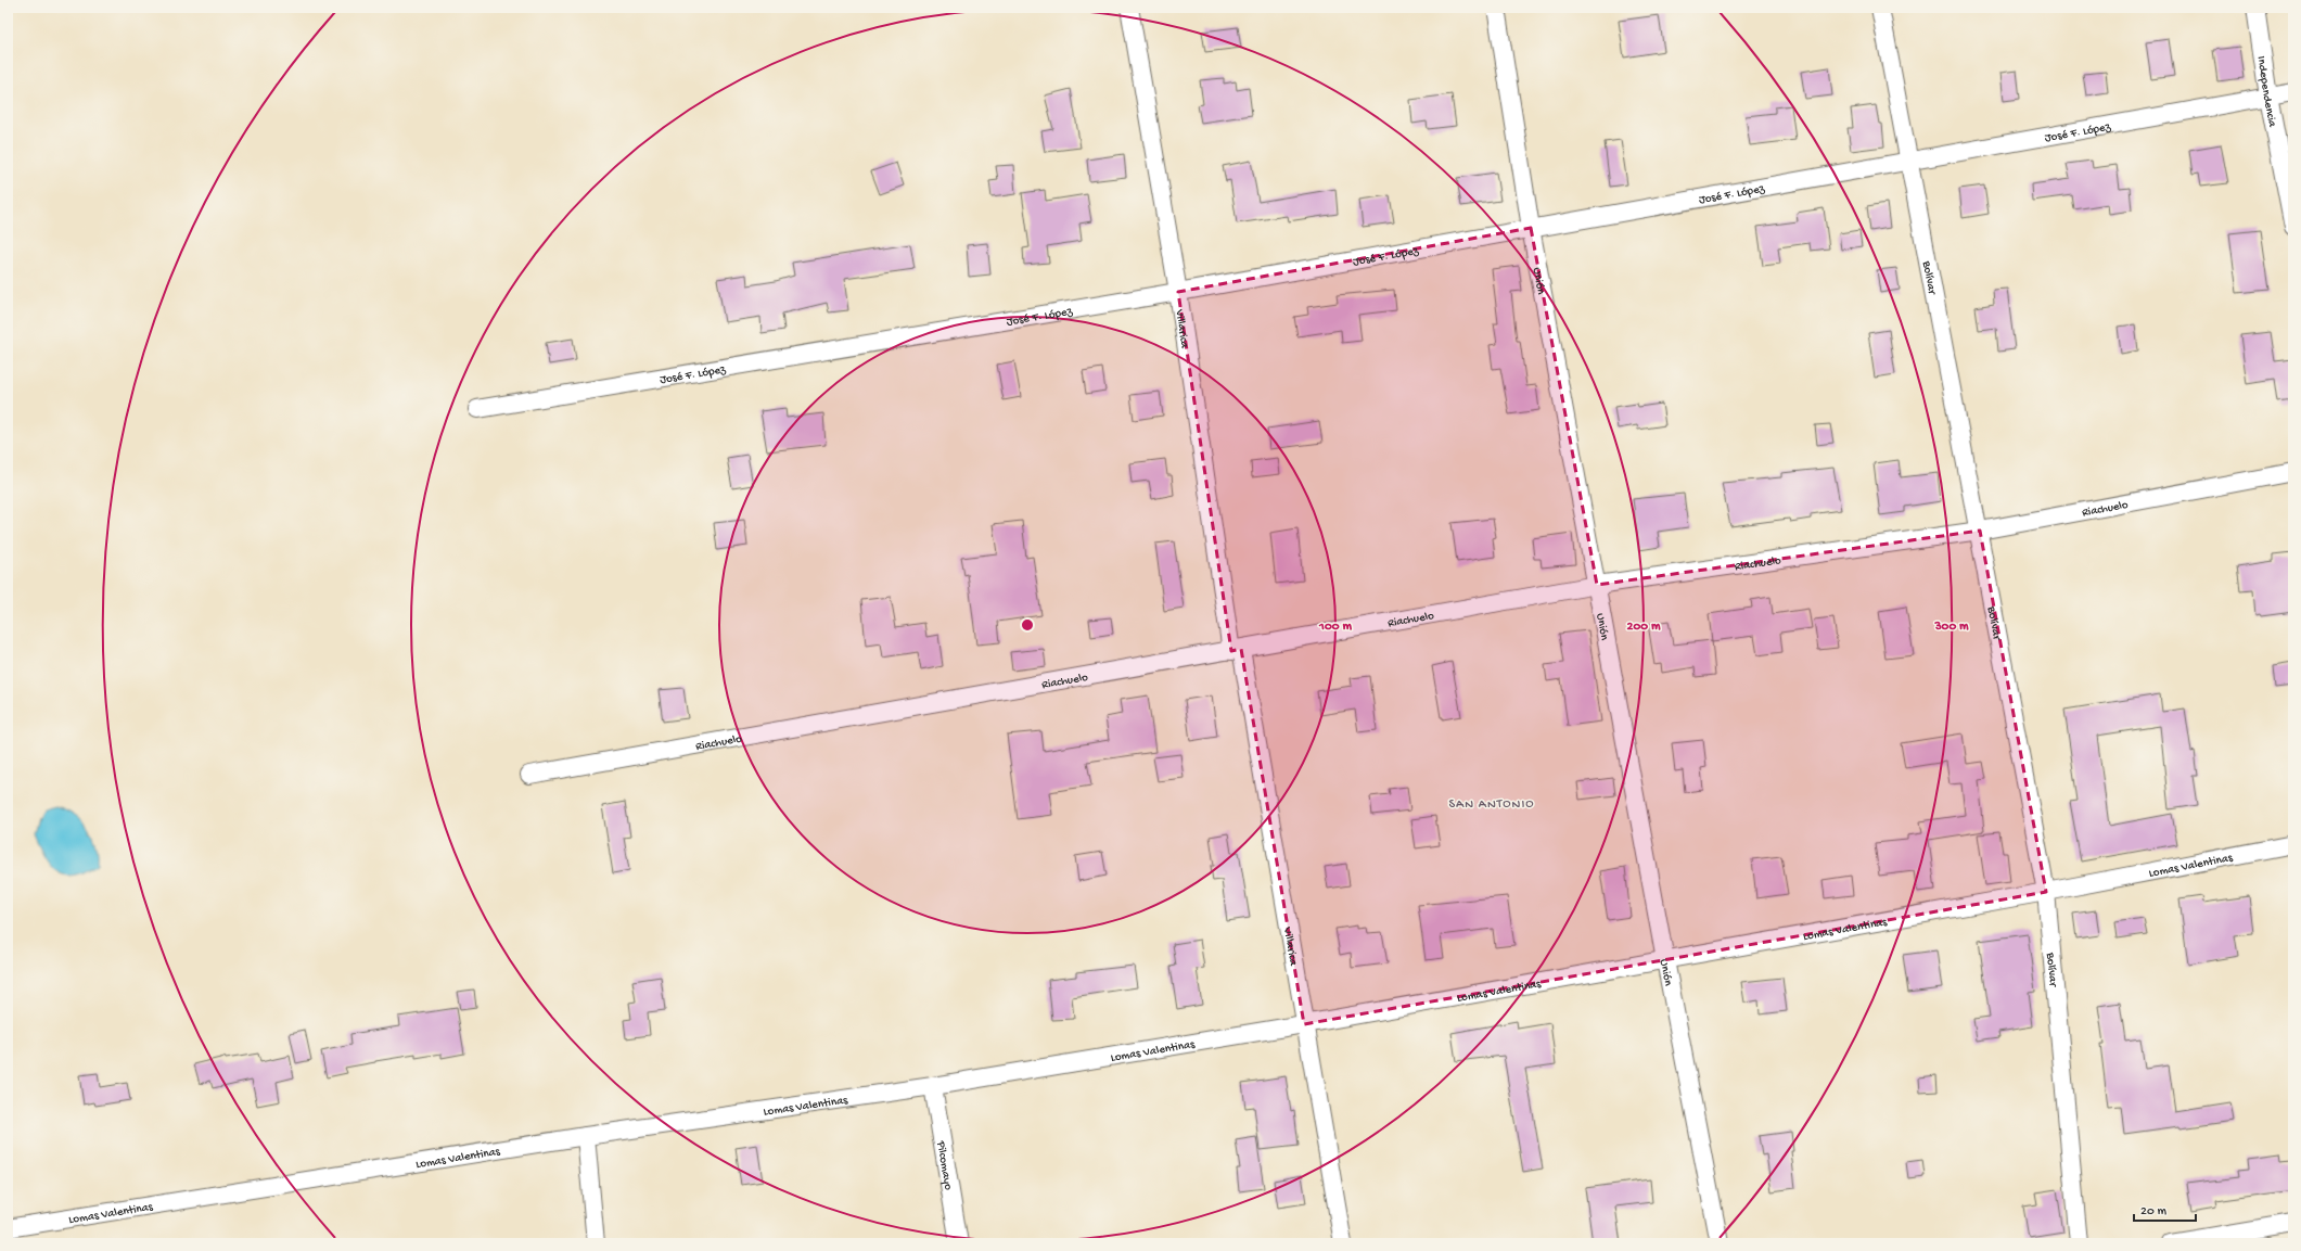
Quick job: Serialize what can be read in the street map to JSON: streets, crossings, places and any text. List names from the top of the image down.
{
  "streets": {
    "street": [
      "Independencia",
      "José F. López",
      "Bolívar",
      "Unión",
      "Villarica",
      "Riachuelo",
      "Lomas Valentinas",
      "Pilcomayo"
    ]
  },
  "crossings": [
    ["Independencia", "José F. López"],
    ["José F. López", "Bolívar"],
    ["José F. López", "Unión"],
    ["José F. López", "Villarica"],
    ["Bolívar", "Riachuelo"],
    ["Bolívar", "Lomas Valentinas"],
    ["Unión", "Riachuelo"],
    ["Unión", "Lomas Valentinas"],
    ["Villarica", "Riachuelo"],
    ["Villarica", "Lomas Valentinas"],
    ["Lomas Valentinas", "Pilcomayo"]
  ],
  "districts": ["SAN ANTONIO"],
  "scale_bar": "20 m",
  "rings": ["100 m", "200 m", "300 m"]
}
